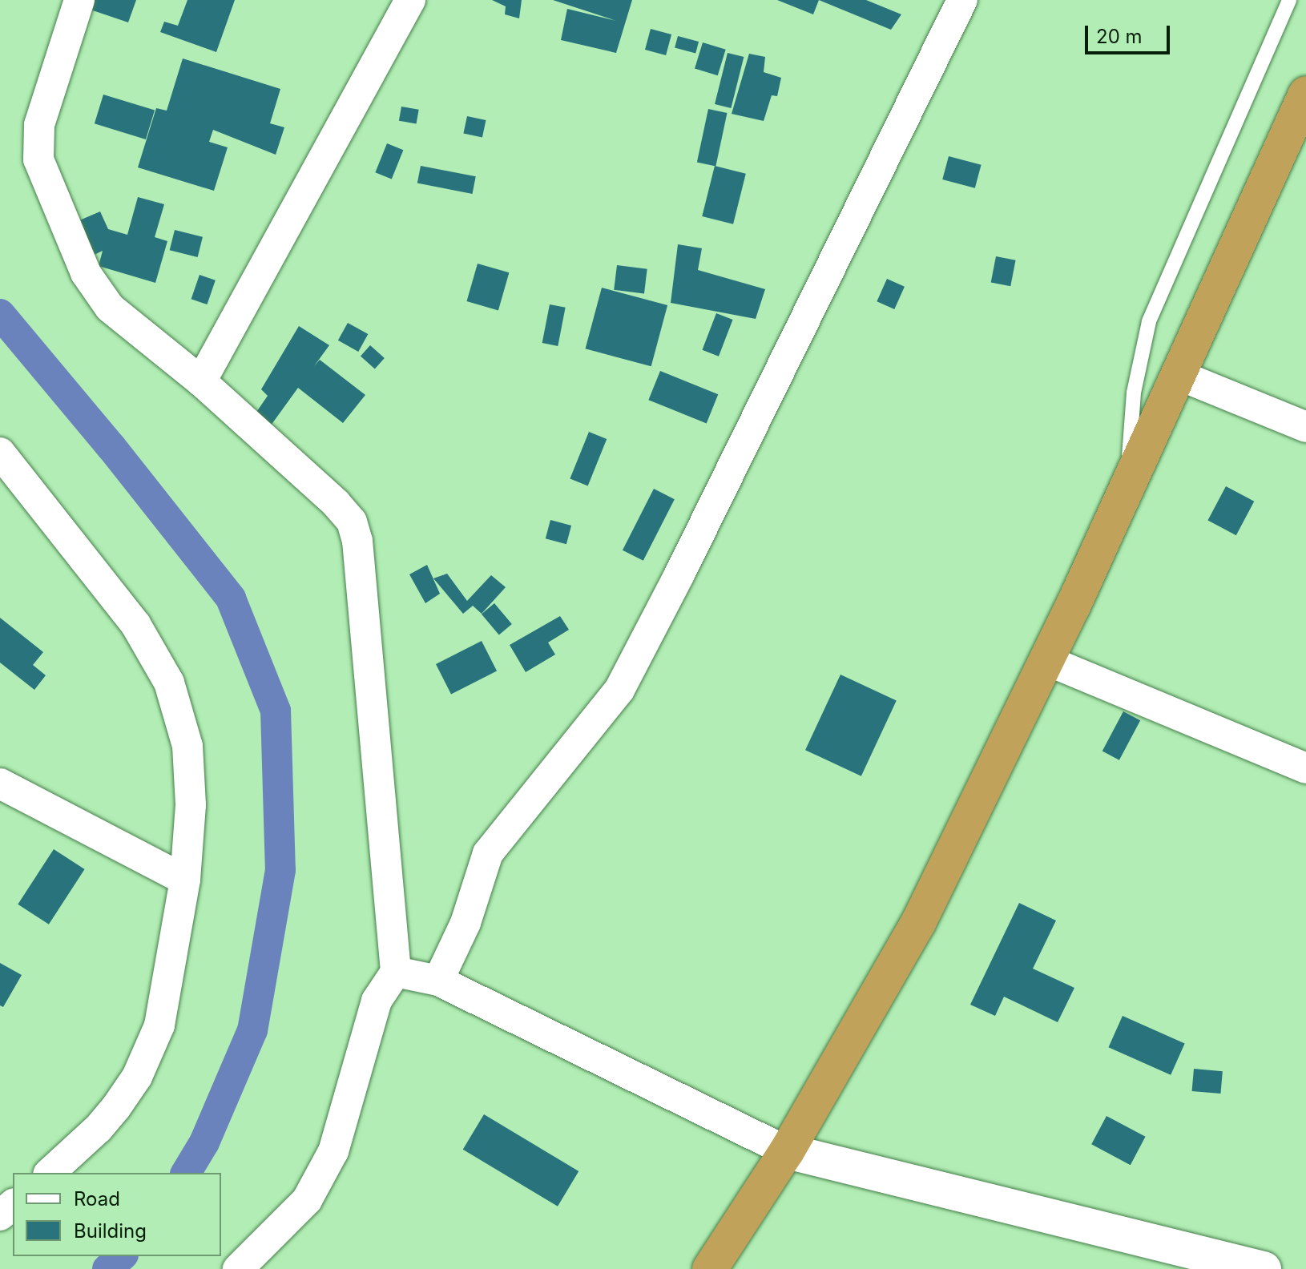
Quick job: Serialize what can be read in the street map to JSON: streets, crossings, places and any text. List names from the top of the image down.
{
  "legend": ["Road", "Building"],
  "scale_bar": "20 m"
}
